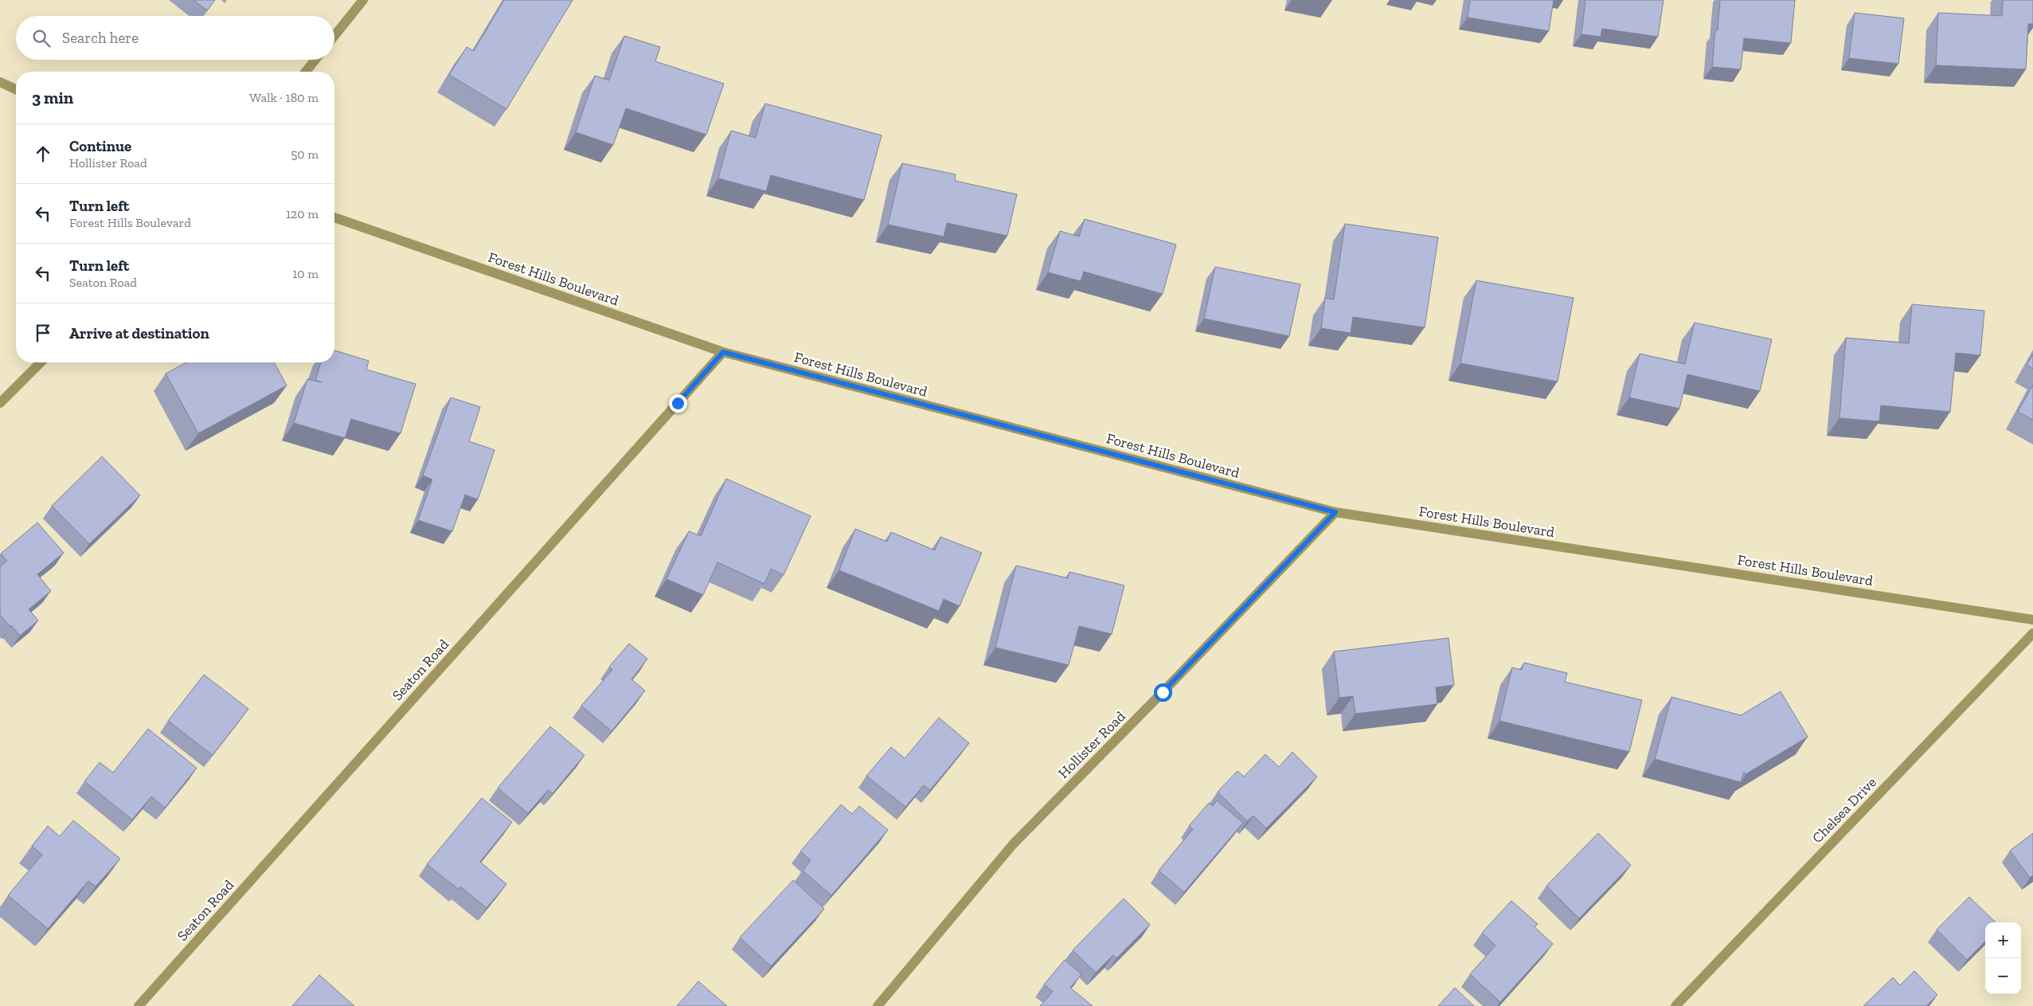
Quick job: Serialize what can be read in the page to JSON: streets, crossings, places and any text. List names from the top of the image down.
{
  "streets": {
    "street": [
      "Forest Hills Boulevard",
      "Seaton Road",
      "Hollister Road",
      "Chelsea Drive"
    ]
  },
  "crossings": [
    ["Forest Hills Boulevard", "Seaton Road"],
    ["Forest Hills Boulevard", "Hollister Road"]
  ],
  "page": {
    "search": "Search here",
    "heading": ["3 min", "Walk · 180 m"],
    "list": [
      ["Continue", "Hollister Road", "50 m"],
      ["Turn left", "Forest Hills Boulevard", "120 m"],
      ["Turn left", "Seaton Road", "10 m"],
      "Arrive at destination"
    ],
    "map_buttons": ["+", "−"]
  }
}
